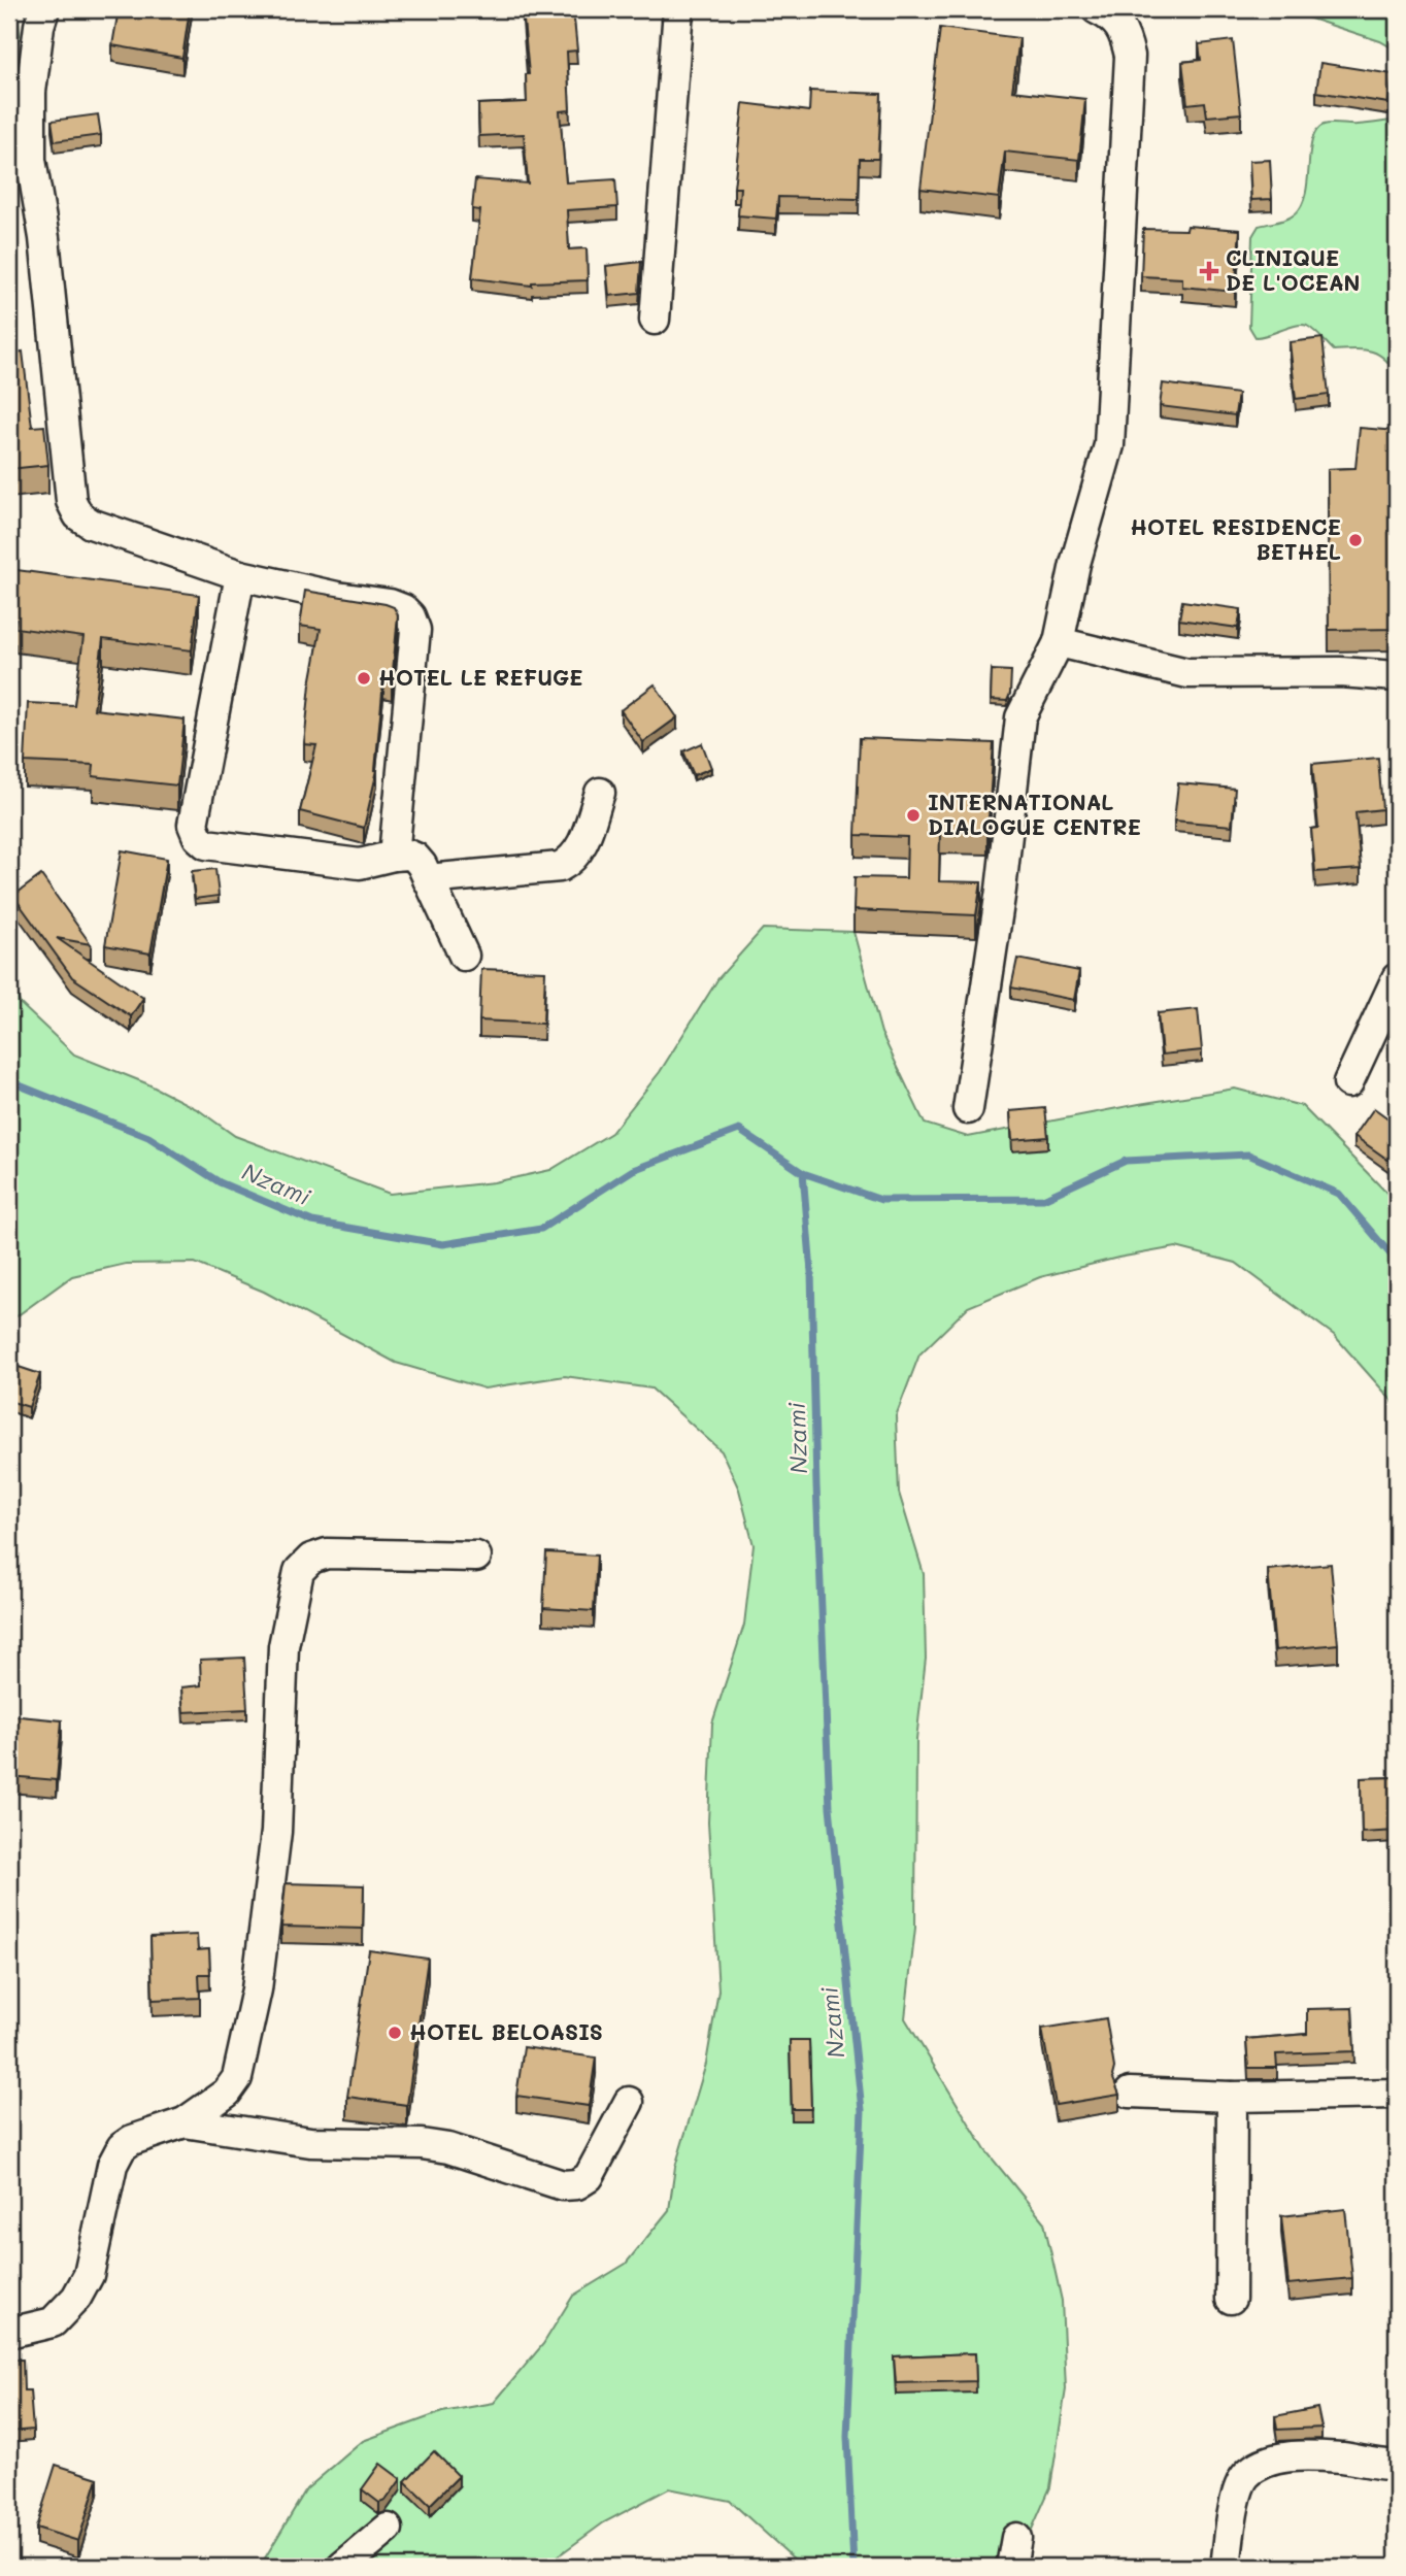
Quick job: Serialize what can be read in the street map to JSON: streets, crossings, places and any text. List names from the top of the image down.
{
  "water": ["Nzami"],
  "places": {
    "health": ["CLINIQUE DE L'OCEAN"],
    "other": [
      "HOTEL RESIDENCE BETHEL",
      "HOTEL LE REFUGE",
      "INTERNATIONAL DIALOGUE CENTRE",
      "HOTEL BELOASIS"
    ]
  }
}
